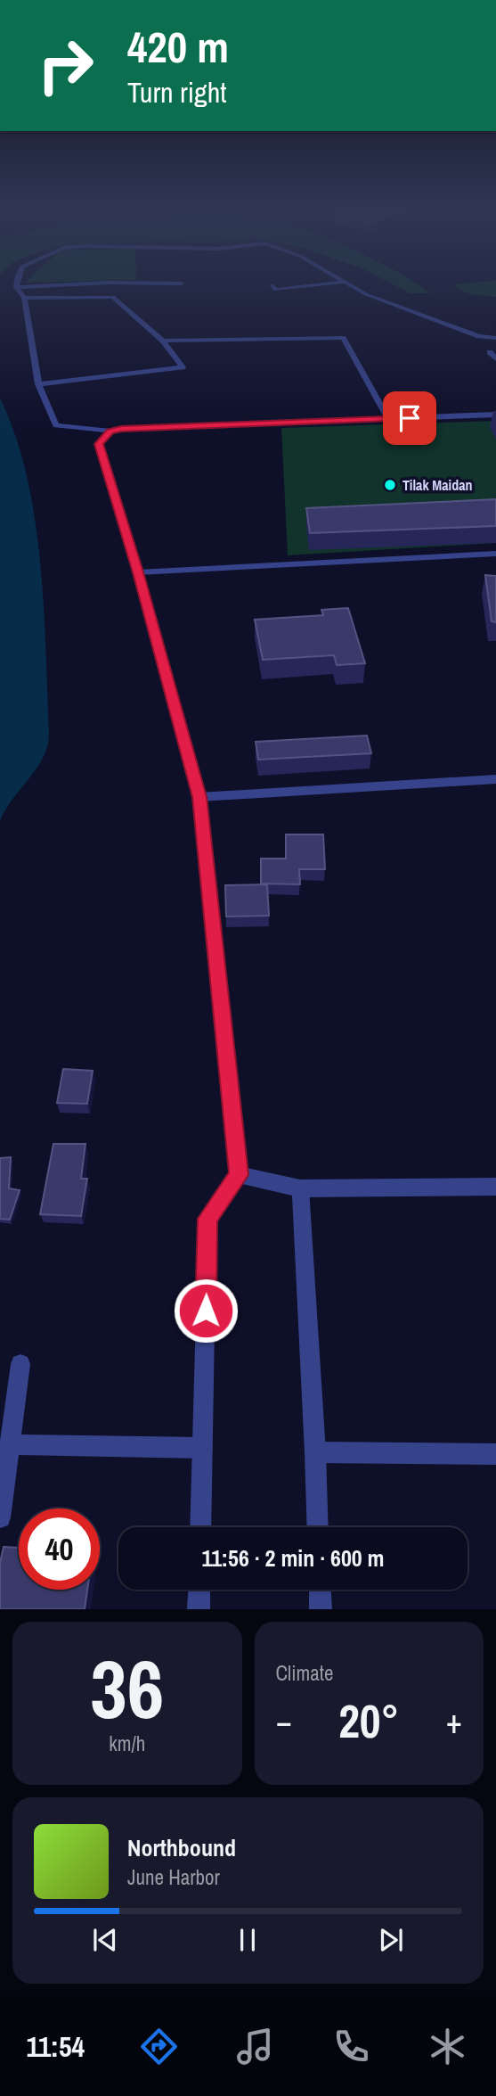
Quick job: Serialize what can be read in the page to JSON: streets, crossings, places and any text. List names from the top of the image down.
{
  "places": ["Tilak Maidan"],
  "page": {
    "turn": ["420 m", "Turn right"],
    "limit": "40",
    "trip": "11:56 · 2 min · 600 m",
    "tile": [
      ["36", "km/h"],
      "Climate"
    ],
    "heat": ["−", "20°", "+"],
    "song": ["Northbound", "June Harbor"],
    "tabs": "11:54"
  }
}
